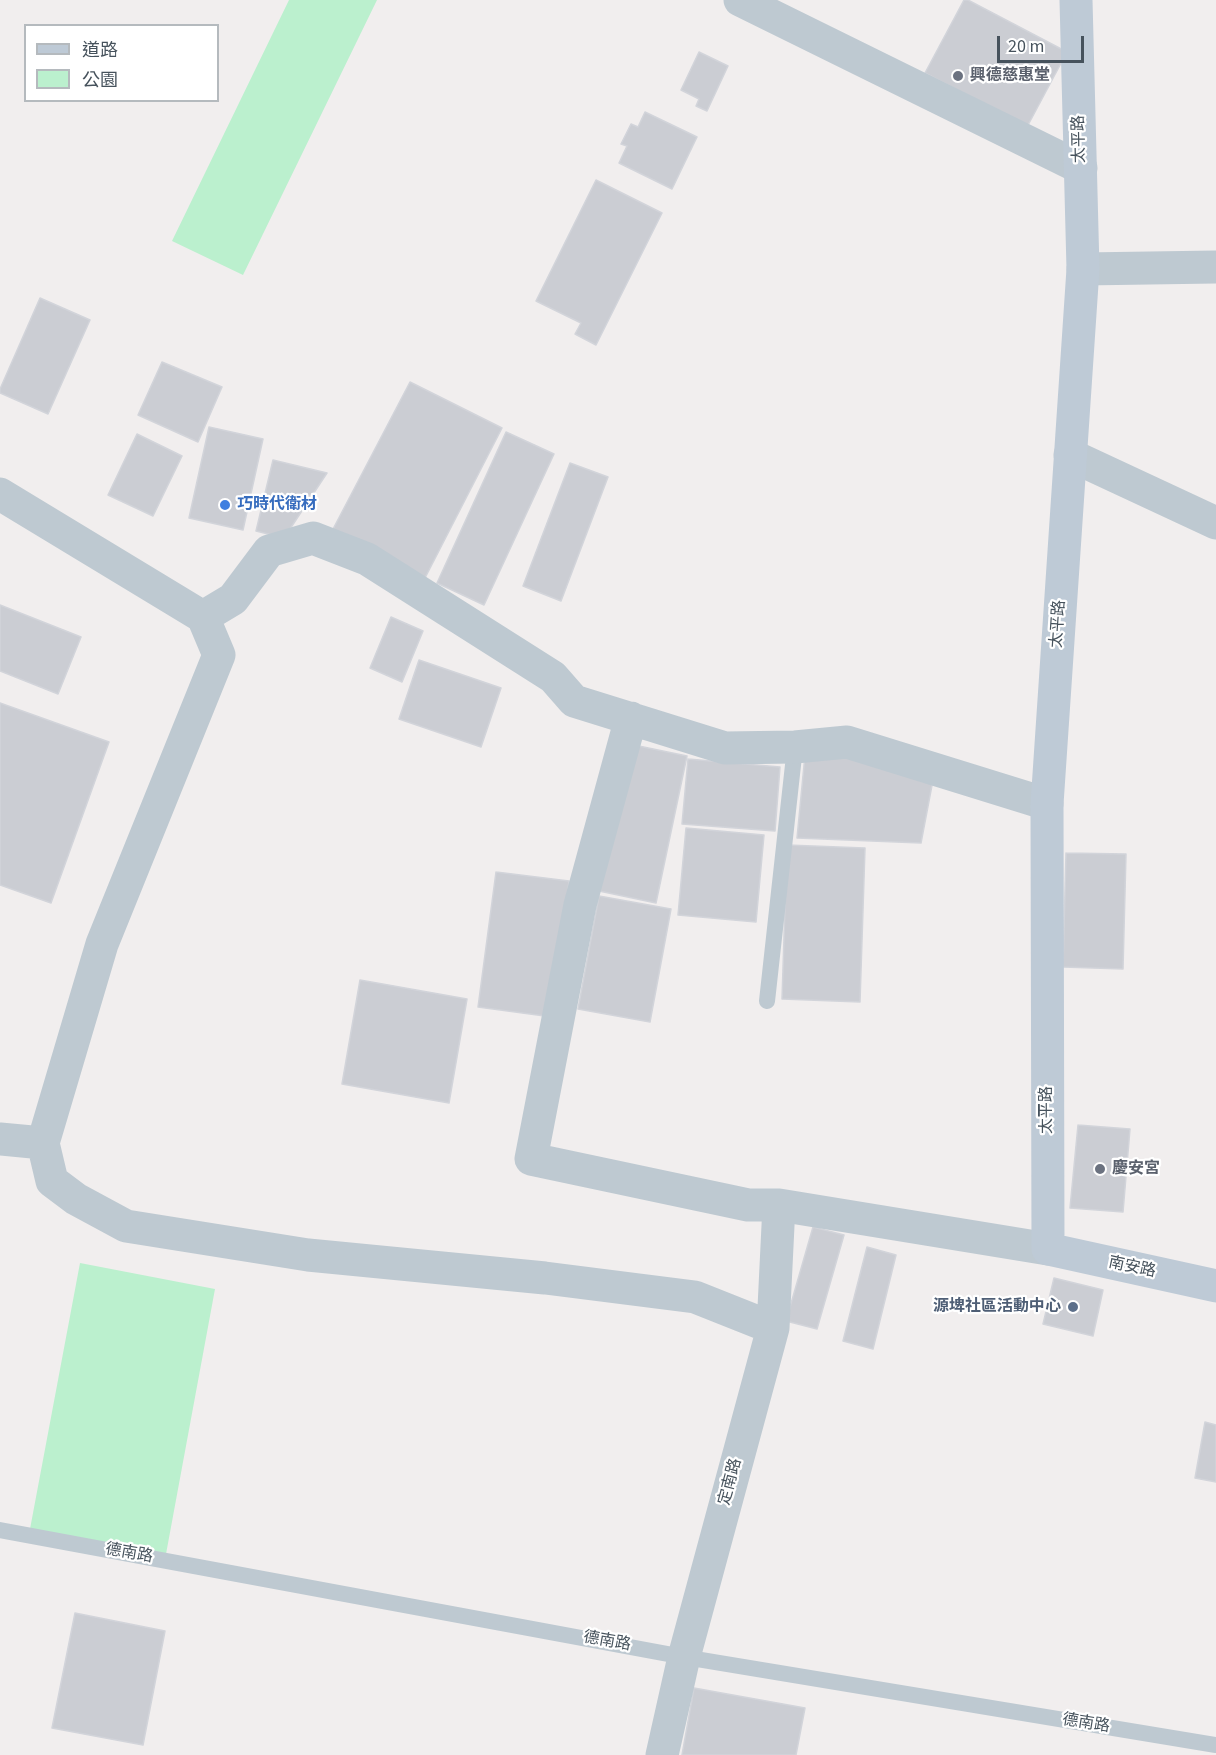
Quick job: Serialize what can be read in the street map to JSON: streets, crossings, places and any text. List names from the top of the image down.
{
  "streets": {
    "street": ["太平路", "南安路", "定南路"],
    "lane": ["德南路"]
  },
  "crossings": [
    ["太平路", "南安路"],
    ["定南路", "德南路"]
  ],
  "places": [
    "興德慈惠堂",
    "巧時代衛材",
    "慶安宮",
    "源埤社區活動中心"
  ],
  "legend": ["道路", "公園"],
  "scale_bar": "20 m"
}
